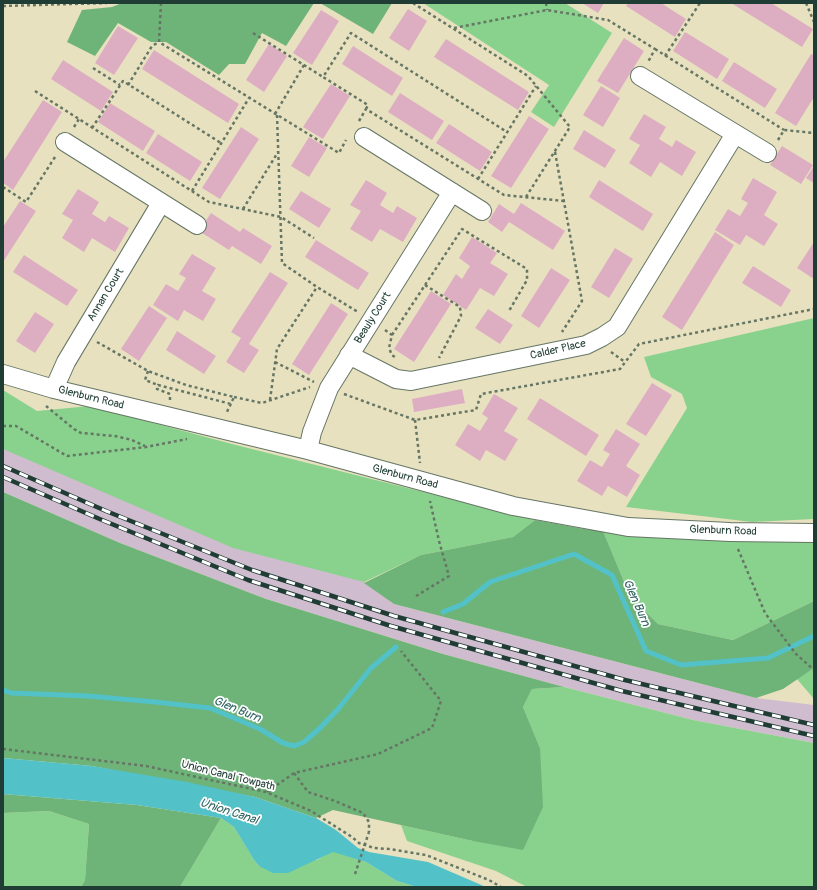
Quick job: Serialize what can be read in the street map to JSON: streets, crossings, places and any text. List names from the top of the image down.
{
  "streets": {
    "street": [
      "Annan Court",
      "Beauly Court",
      "Calder Place",
      "Glenburn Road"
    ],
    "path": ["Union Canal Towpath"]
  },
  "crossings": [
    ["Annan Court", "Glenburn Road"],
    ["Beauly Court", "Calder Place"],
    ["Beauly Court", "Glenburn Road"]
  ],
  "water": ["Glen Burn", "Union Canal"]
}
